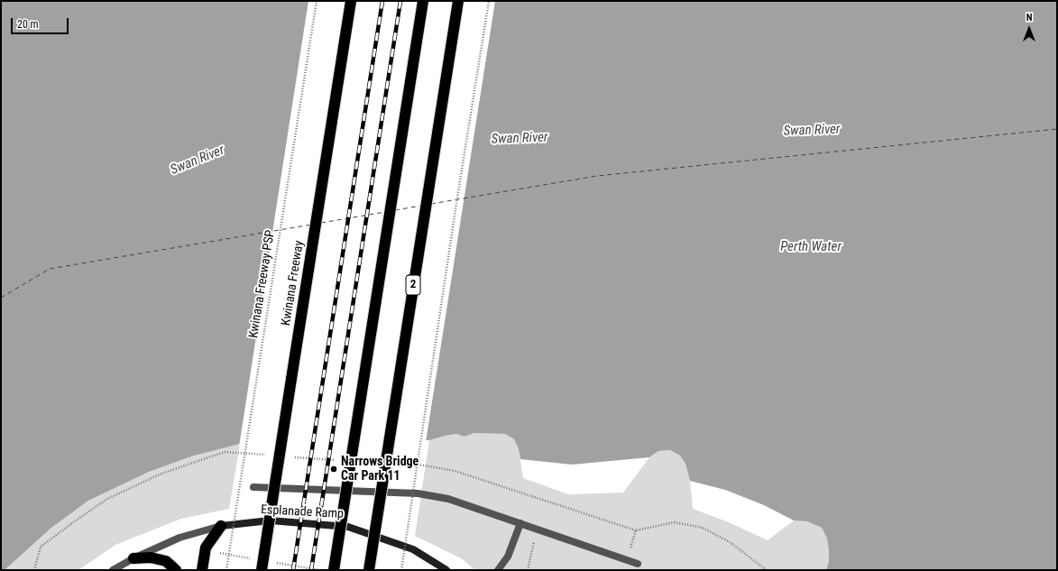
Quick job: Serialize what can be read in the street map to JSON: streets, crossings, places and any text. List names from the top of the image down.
{
  "streets": {
    "highway": ["Kwinana Freeway", "2"],
    "street": ["Esplanade Ramp"],
    "path": ["Kwinana Freeway PSP"]
  },
  "water": ["Swan River", "Perth Water"],
  "places": ["Narrows Bridge Car Park 11"],
  "scale_bar": "20 m",
  "north": "top"
}
